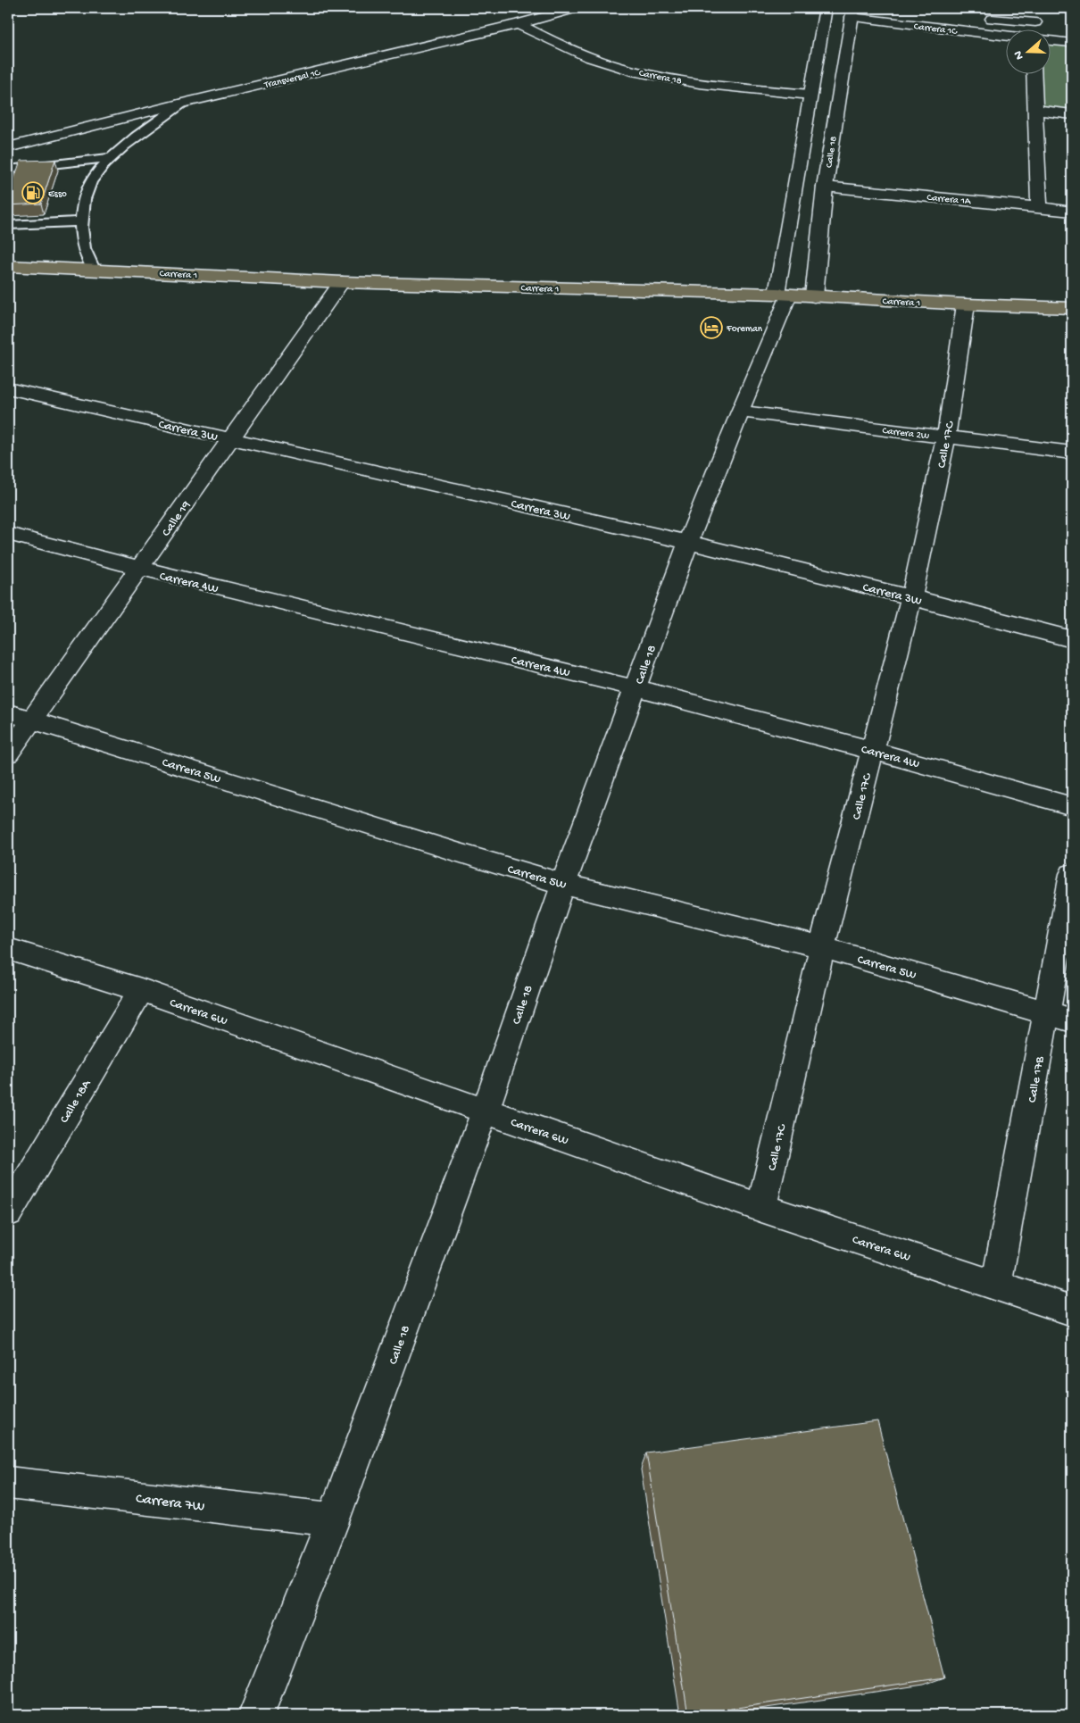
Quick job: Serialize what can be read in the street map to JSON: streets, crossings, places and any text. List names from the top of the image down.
{
  "streets": {
    "highway": ["Carrera 1"],
    "street": [
      "Carrera 1C",
      "Carrera 18",
      "Transversal 1C",
      "Calle 18",
      "Carrera 1A",
      "Carrera 3W",
      "Carrera 2W",
      "Calle 17C",
      "Calle 19",
      "Carrera 4W",
      "Carrera 5W",
      "Carrera 6W",
      "Calle 17B",
      "Calle 18A",
      "Carrera 7W"
    ]
  },
  "crossings": [
    ["Carrera 1C", "Calle 18"],
    ["Carrera 18", "Transversal 1C"],
    ["Carrera 18", "Calle 18"],
    ["Calle 18", "Carrera 1A"],
    ["Calle 18", "Carrera 1"],
    ["Calle 18", "Carrera 3W"],
    ["Calle 18", "Carrera 2W"],
    ["Calle 18", "Carrera 4W"],
    ["Calle 18", "Carrera 5W"],
    ["Calle 18", "Carrera 6W"],
    ["Calle 18", "Carrera 7W"],
    ["Carrera 1", "Calle 17C"],
    ["Carrera 1", "Calle 19"],
    ["Carrera 3W", "Calle 17C"],
    ["Carrera 3W", "Calle 19"],
    ["Carrera 2W", "Calle 17C"],
    ["Calle 17C", "Carrera 4W"],
    ["Calle 17C", "Carrera 5W"],
    ["Calle 17C", "Carrera 6W"],
    ["Calle 19", "Carrera 4W"],
    ["Calle 19", "Carrera 5W"],
    ["Carrera 5W", "Calle 17B"],
    ["Carrera 6W", "Calle 17B"],
    ["Carrera 6W", "Calle 18A"]
  ],
  "places": {
    "fuel station": ["Esso"],
    "hotel": ["Foreman"]
  },
  "north": "left"
}
